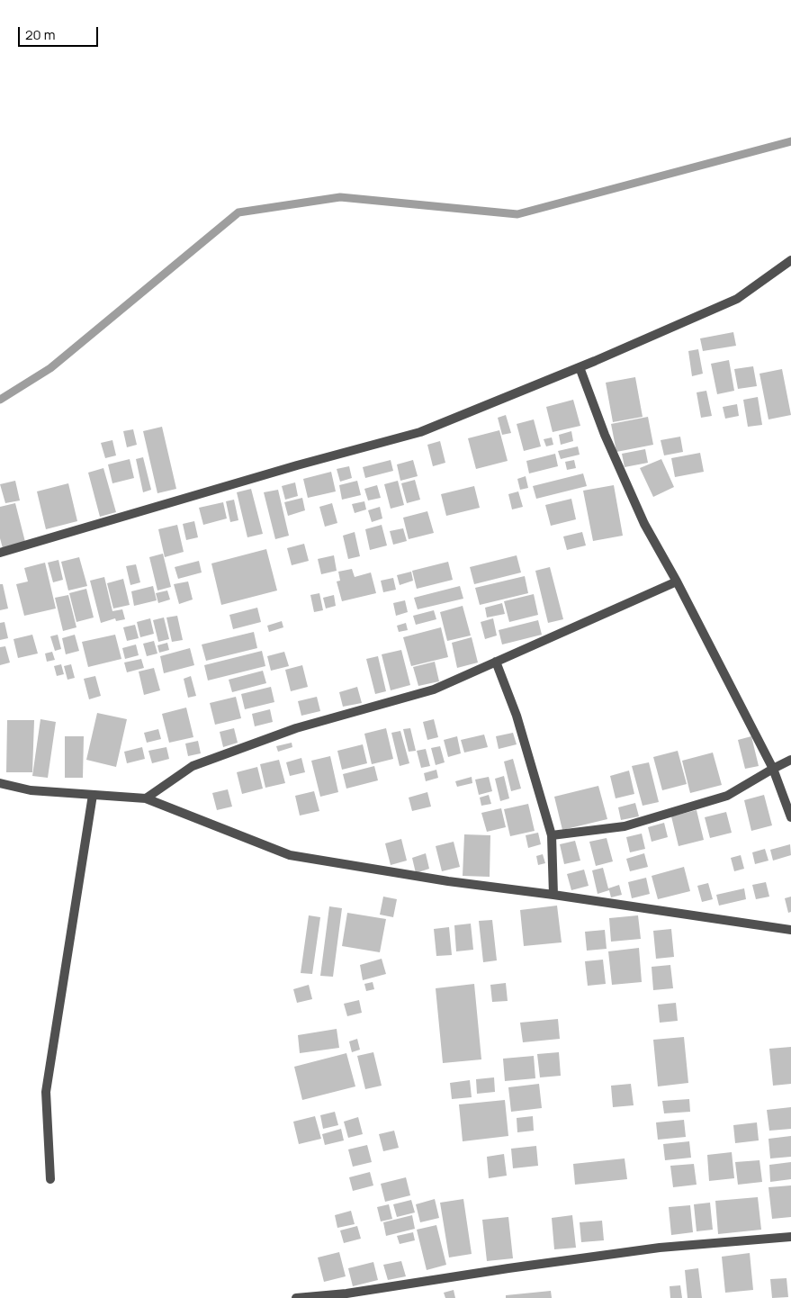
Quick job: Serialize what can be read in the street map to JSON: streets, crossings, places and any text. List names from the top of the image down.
{
  "scale_bar": "20 m"
}
